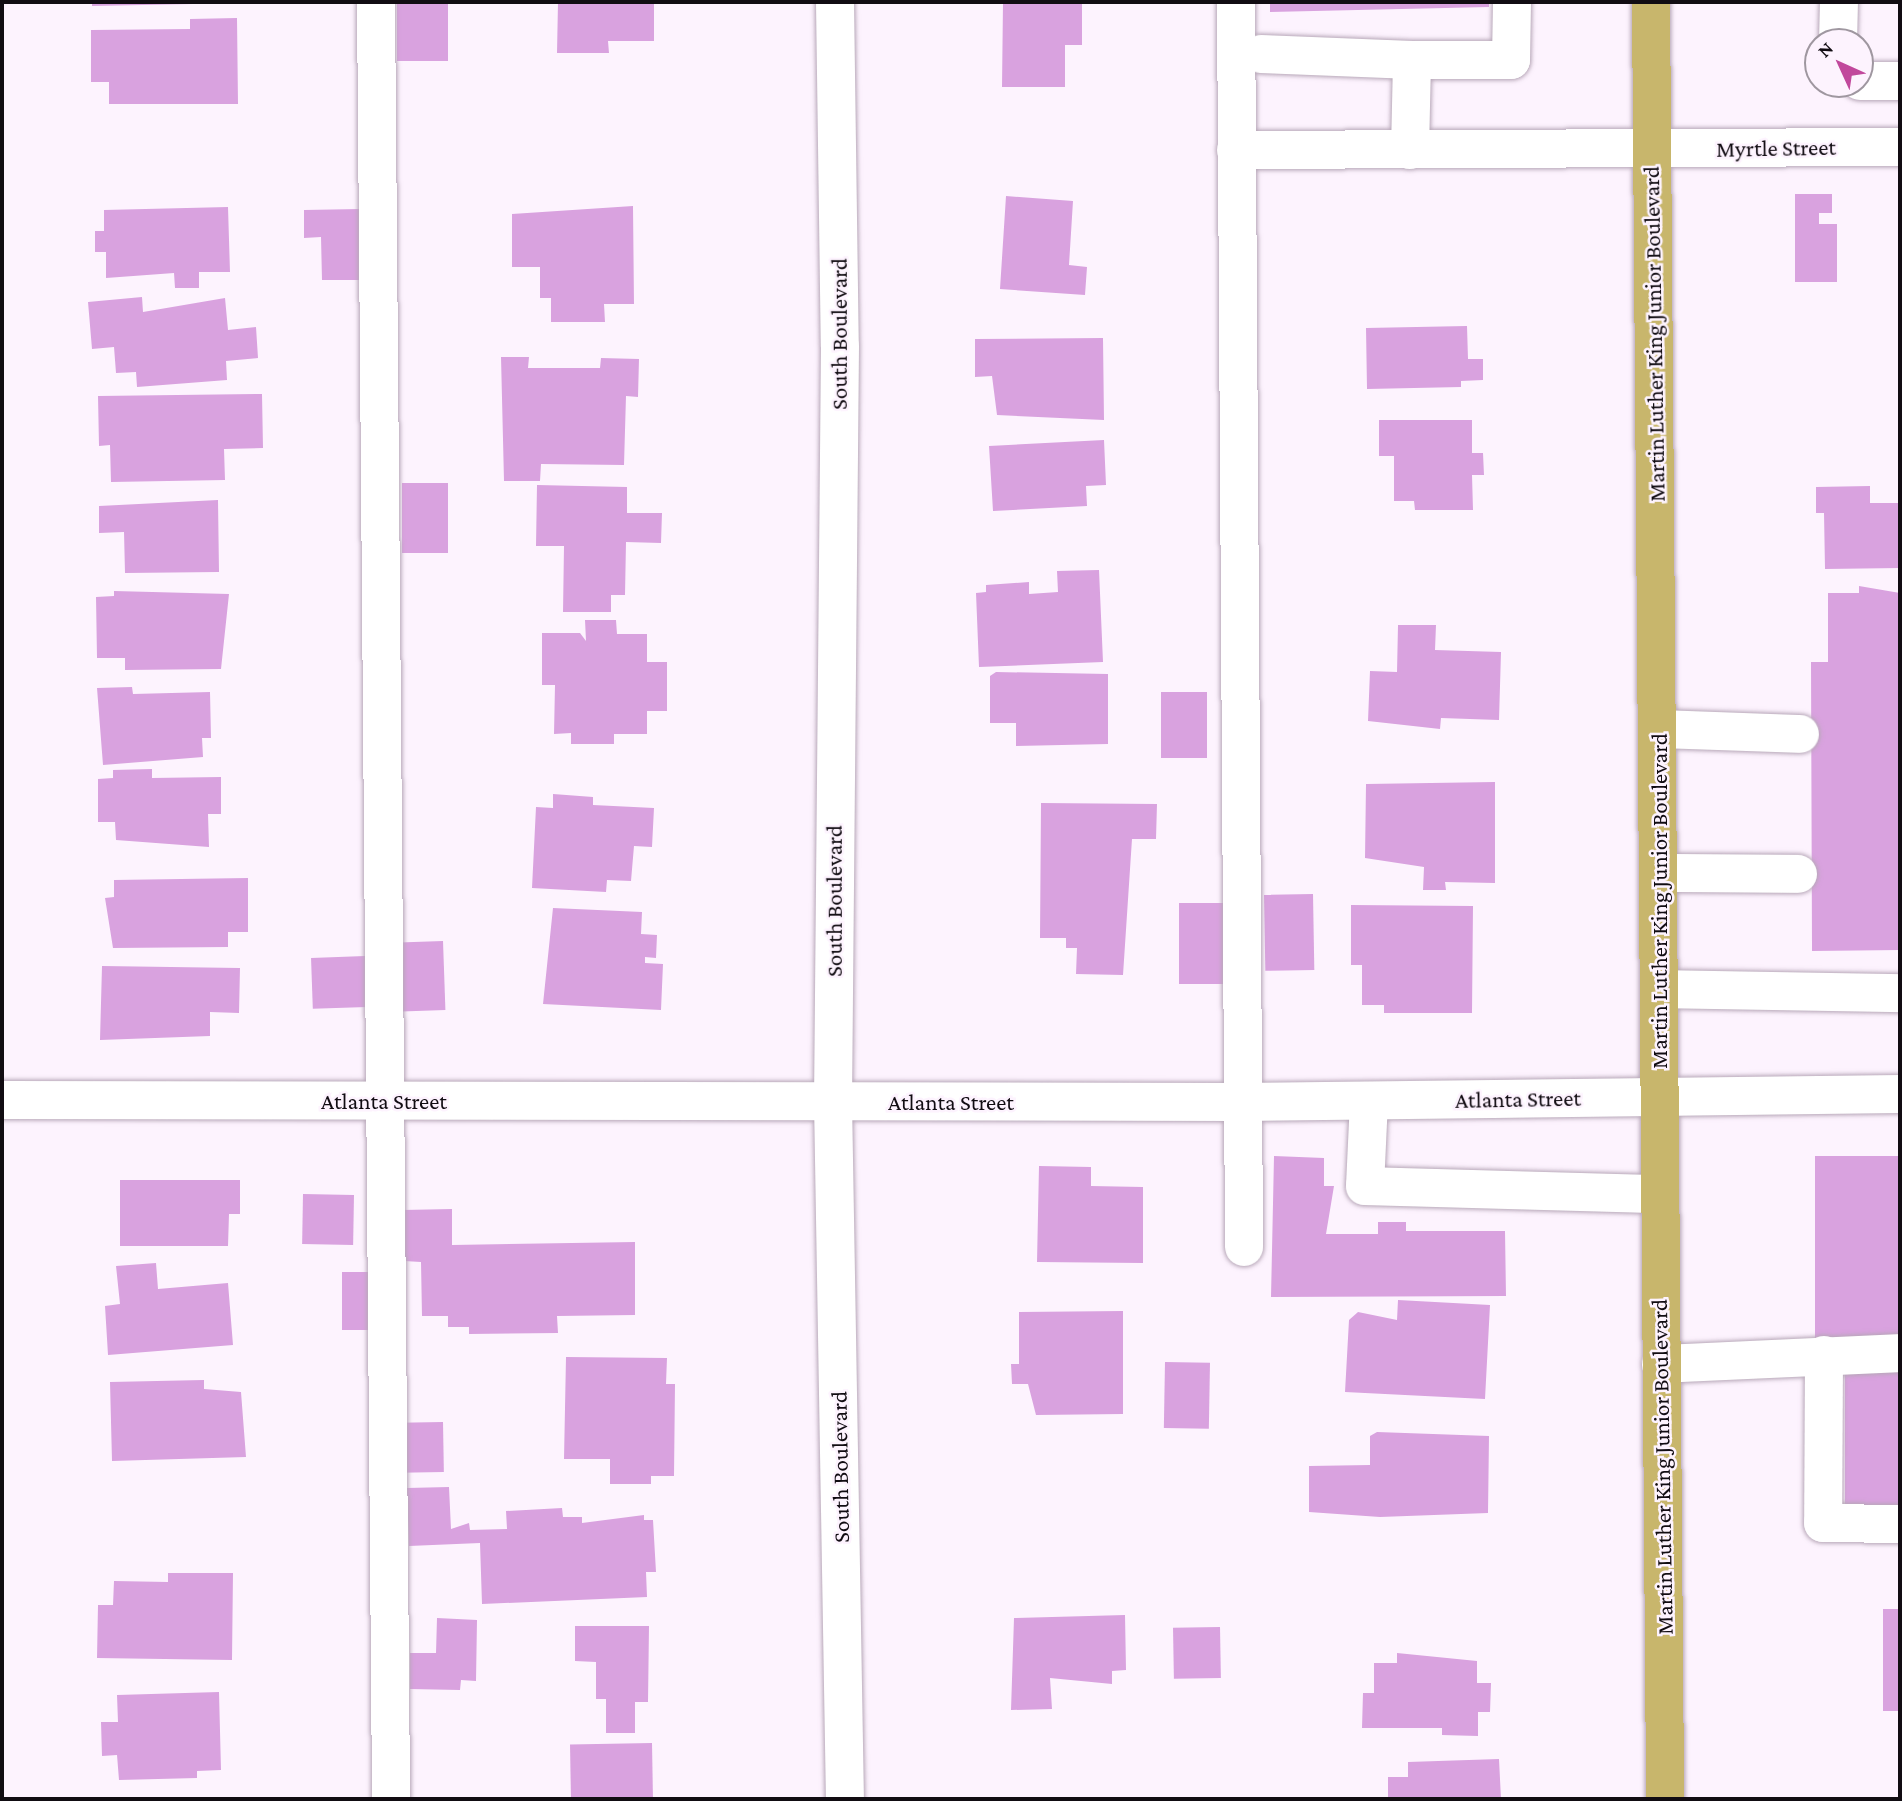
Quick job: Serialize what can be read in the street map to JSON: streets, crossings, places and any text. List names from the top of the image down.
{
  "streets": {
    "main road": ["Martin Luther King Junior Boulevard"],
    "street": ["Myrtle Street", "South Boulevard", "Atlanta Street"]
  },
  "crossings": [
    ["Myrtle Street", "Martin Luther King Junior Boulevard"],
    ["South Boulevard", "Atlanta Street"],
    ["Martin Luther King Junior Boulevard", "Atlanta Street"]
  ],
  "north": "top left"
}
